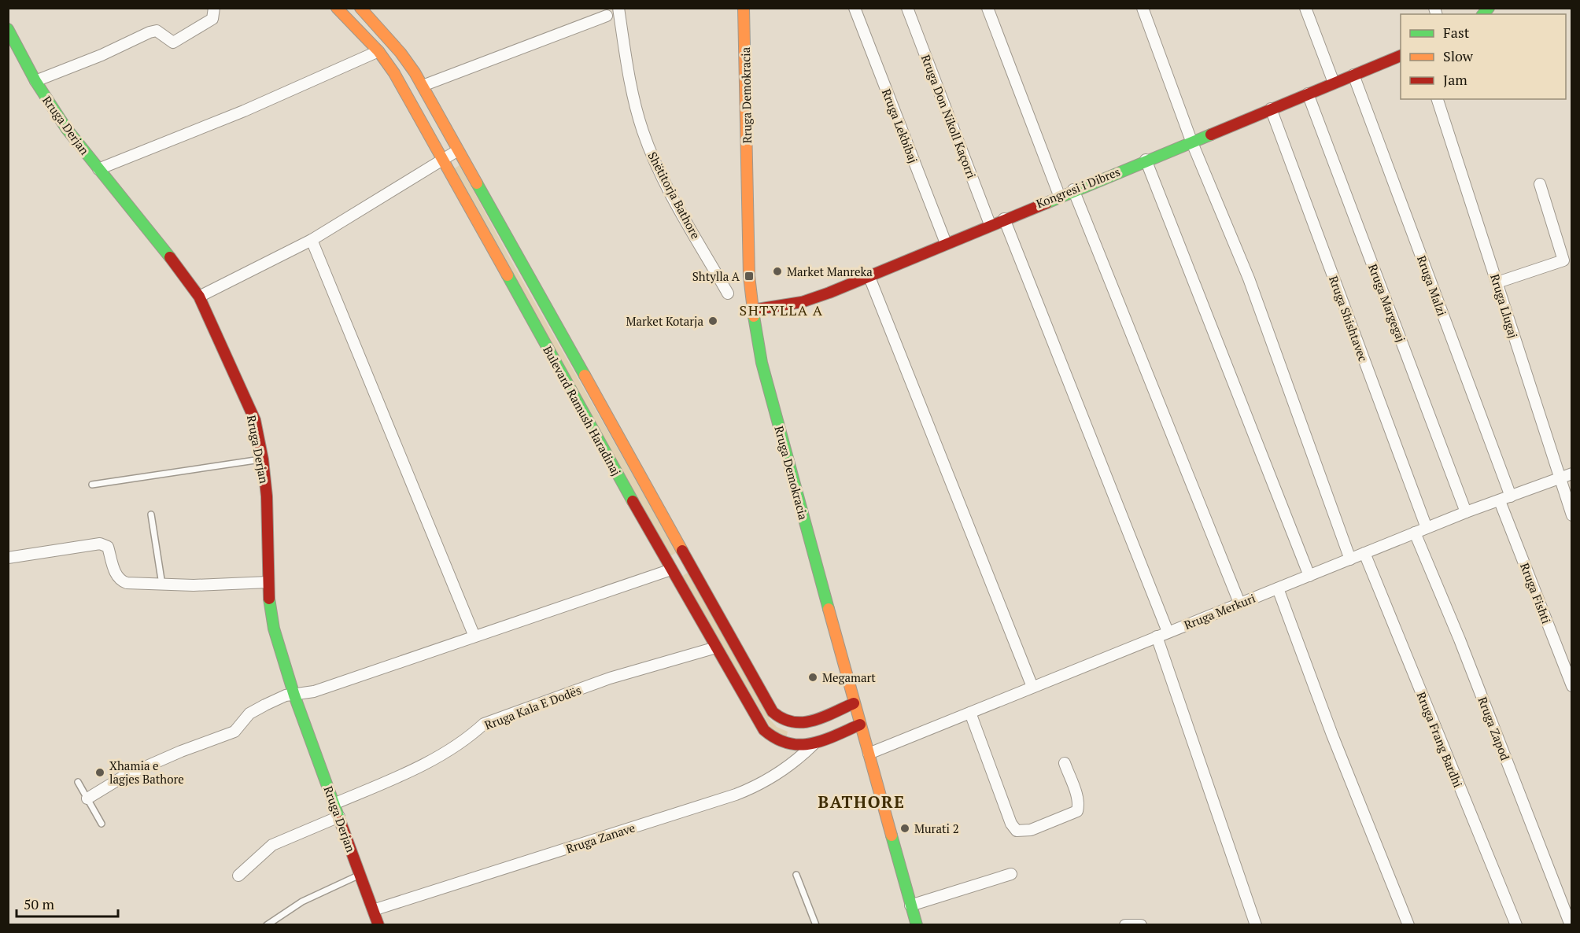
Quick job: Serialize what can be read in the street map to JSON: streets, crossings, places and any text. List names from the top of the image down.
{
  "streets": {
    "street": [
      "Rruga Demokracia",
      "Rruga Don Nikoll Kaçorri",
      "Rruga Derjan",
      "Rruga Lekbibaj",
      "Kongresi i Dibres",
      "Shëtitorja Bathore",
      "Rruga Malzi",
      "Rruga Margegaj",
      "Rruga Llugaj",
      "Rruga Shishtavec",
      "Bulevard Ramush Haradinaj",
      "Rruga Fishti",
      "Rruga Merkuri",
      "Rruga Kala E Dodës",
      "Rruga Zapod",
      "Rruga Frang Bardhi",
      "Rruga Zanave"
    ]
  },
  "crossings": [
    ["Rruga Demokracia", "Kongresi i Dibres"],
    ["Rruga Demokracia", "Bulevard Ramush Haradinaj"],
    ["Rruga Demokracia", "Rruga Merkuri"],
    ["Rruga Don Nikoll Kaçorri", "Kongresi i Dibres"],
    ["Rruga Derjan", "Rruga Kala E Dodës"],
    ["Rruga Derjan", "Rruga Zanave"],
    ["Rruga Lekbibaj", "Kongresi i Dibres"],
    ["Kongresi i Dibres", "Rruga Malzi"],
    ["Kongresi i Dibres", "Rruga Margegaj"],
    ["Kongresi i Dibres", "Rruga Shishtavec"],
    ["Rruga Malzi", "Rruga Merkuri"],
    ["Rruga Margegaj", "Rruga Merkuri"],
    ["Rruga Llugaj", "Rruga Merkuri"],
    ["Rruga Shishtavec", "Rruga Merkuri"],
    ["Bulevard Ramush Haradinaj", "Rruga Kala E Dodës"],
    ["Bulevard Ramush Haradinaj", "Rruga Zanave"],
    ["Rruga Fishti", "Rruga Merkuri"],
    ["Rruga Merkuri", "Rruga Zapod"],
    ["Rruga Merkuri", "Rruga Frang Bardhi"]
  ],
  "districts": ["SHTYLLA A", "BATHORE"],
  "places": {
    "other": [
      "Market Manreka",
      "Market Kotarja",
      "Megamart",
      "Xhamia e lagjes Bathore",
      "Murati 2"
    ],
    "transit": ["Shtylla A"]
  },
  "legend": ["Fast", "Slow", "Jam"],
  "scale_bar": "50 m"
}
